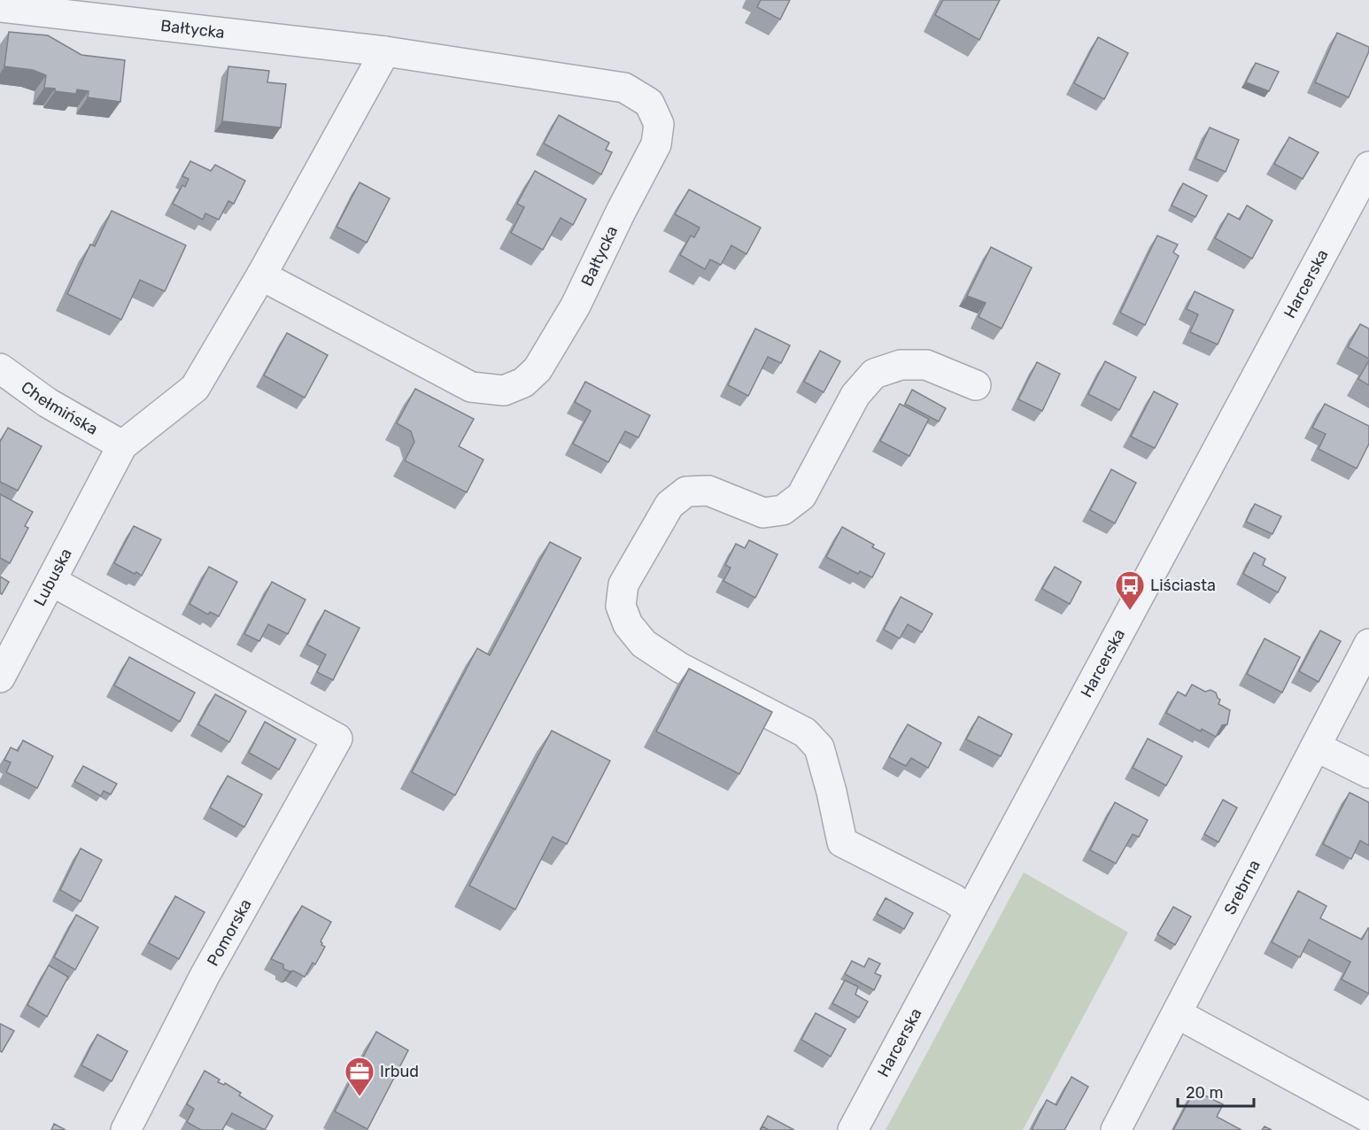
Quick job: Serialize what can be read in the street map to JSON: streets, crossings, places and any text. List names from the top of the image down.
{
  "streets": {
    "street": [
      "Bałtycka",
      "Harcerska",
      "Chełmińska",
      "Lubuska",
      "Srebrna",
      "Pomorska"
    ]
  },
  "crossings": [
    ["Chełmińska", "Lubuska"],
    ["Lubuska", "Pomorska"]
  ],
  "places": {
    "bus stop": ["Liściasta"],
    "office": ["Irbud"]
  },
  "scale_bar": "20 m"
}
